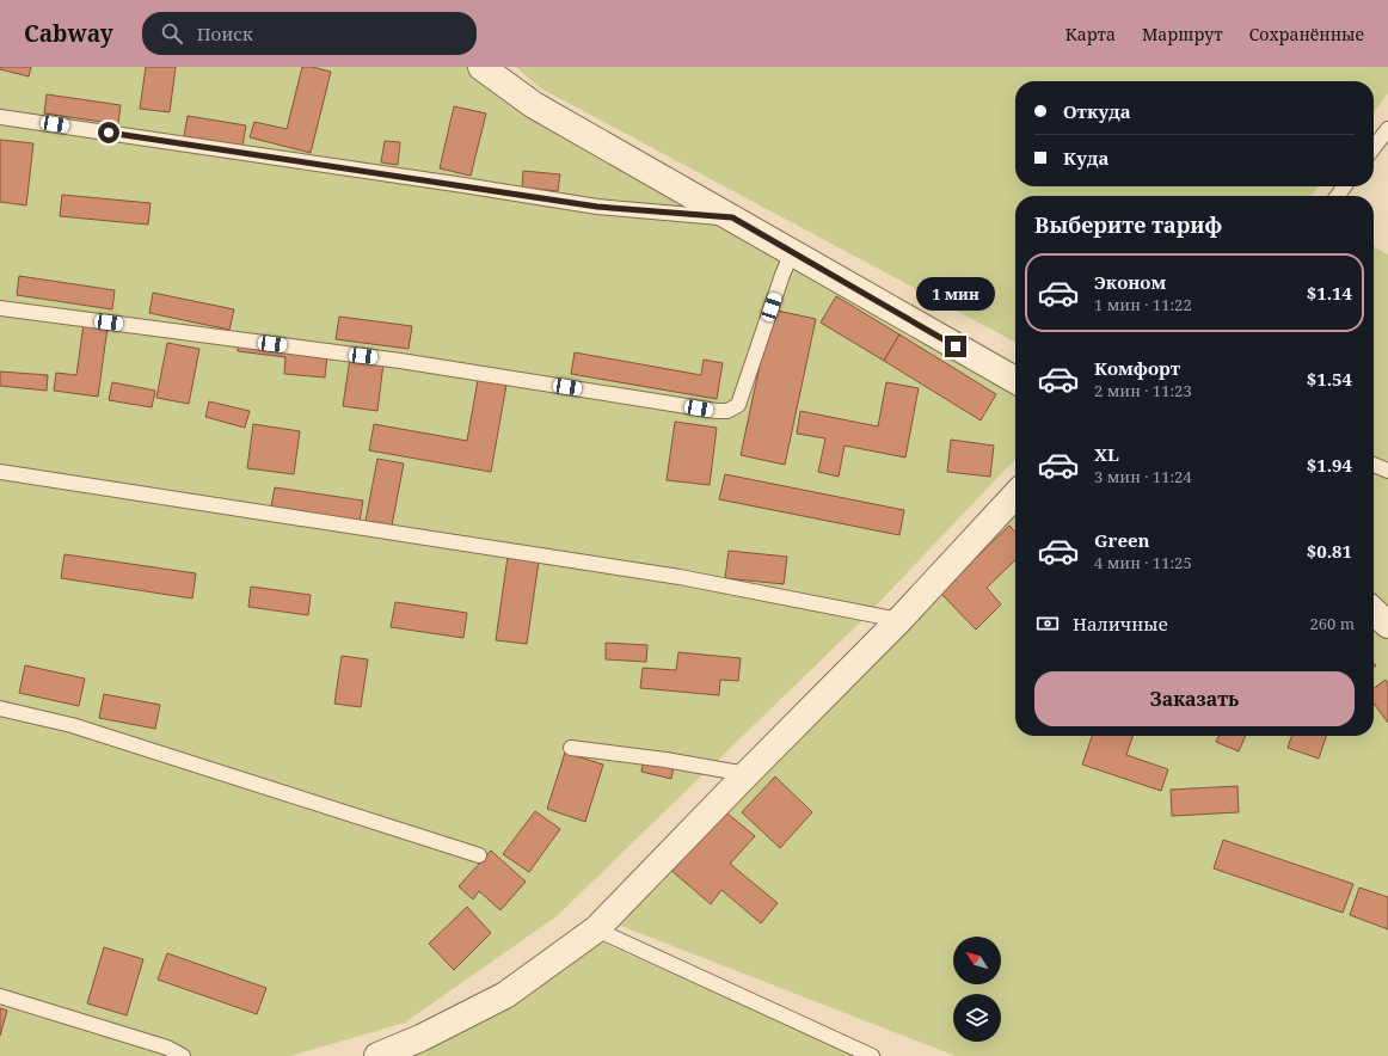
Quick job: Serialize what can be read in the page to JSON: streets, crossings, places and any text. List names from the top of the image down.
{
  "north": "top left",
  "page": {
    "header": "Cabway",
    "search": "Поиск",
    "nav": ["Карта", "Маршрут", "Сохранённые"],
    "banner": ["Откуда", "Куда"],
    "heading": "Выберите тариф",
    "list": [
      {
        "name": "Эконом",
        "note": "1 мин · 11:22",
        "value": "$1.14"
      },
      {
        "name": "Комфорт",
        "note": "2 мин · 11:23",
        "value": "$1.54"
      },
      {
        "name": "XL",
        "note": "3 мин · 11:24",
        "value": "$1.94"
      },
      {
        "name": "Green",
        "note": "4 мин · 11:25",
        "value": "$0.81"
      }
    ],
    "bubble": "1 мин",
    "pay": ["Наличные", "260 m"],
    "buttons": "Заказать"
  }
}
